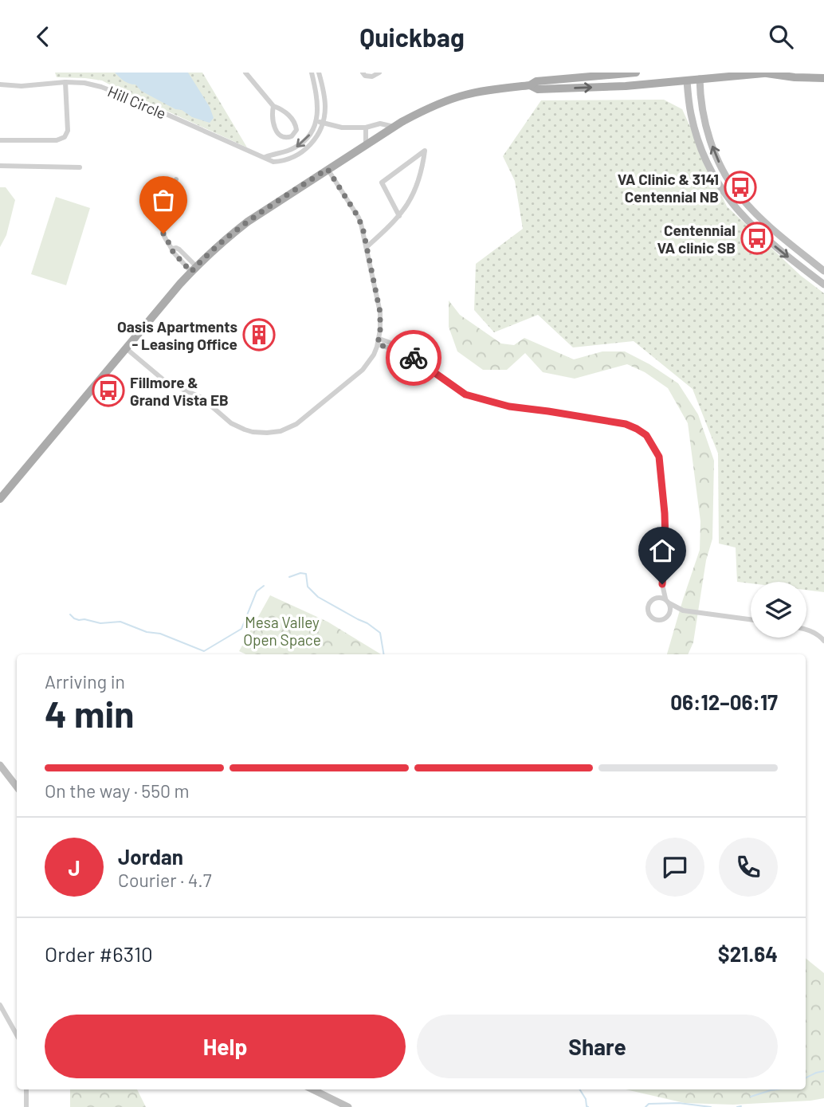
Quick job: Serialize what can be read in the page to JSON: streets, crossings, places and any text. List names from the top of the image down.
{
  "streets": {
    "street": ["Hill Circle"]
  },
  "parks": ["Mesa Valley Open Space"],
  "places": {
    "bus stop": ["VA Clinic & 3141 Centennial NB", "Centennial VA clinic SB", "Fillmore & Grand Vista EB"],
    "building": ["Oasis Apartments - Leasing Office"]
  },
  "page": {
    "header": "Quickbag",
    "heading": ["4 min", "Arriving in", "06:12–06:17"],
    "panel": [
      "Jordan",
      "Courier · 4.7",
      "Order #6310",
      "$21.64"
    ],
    "bar": "On the way · 550 m",
    "round": "J",
    "buttons": ["Help", "Share"]
  }
}
